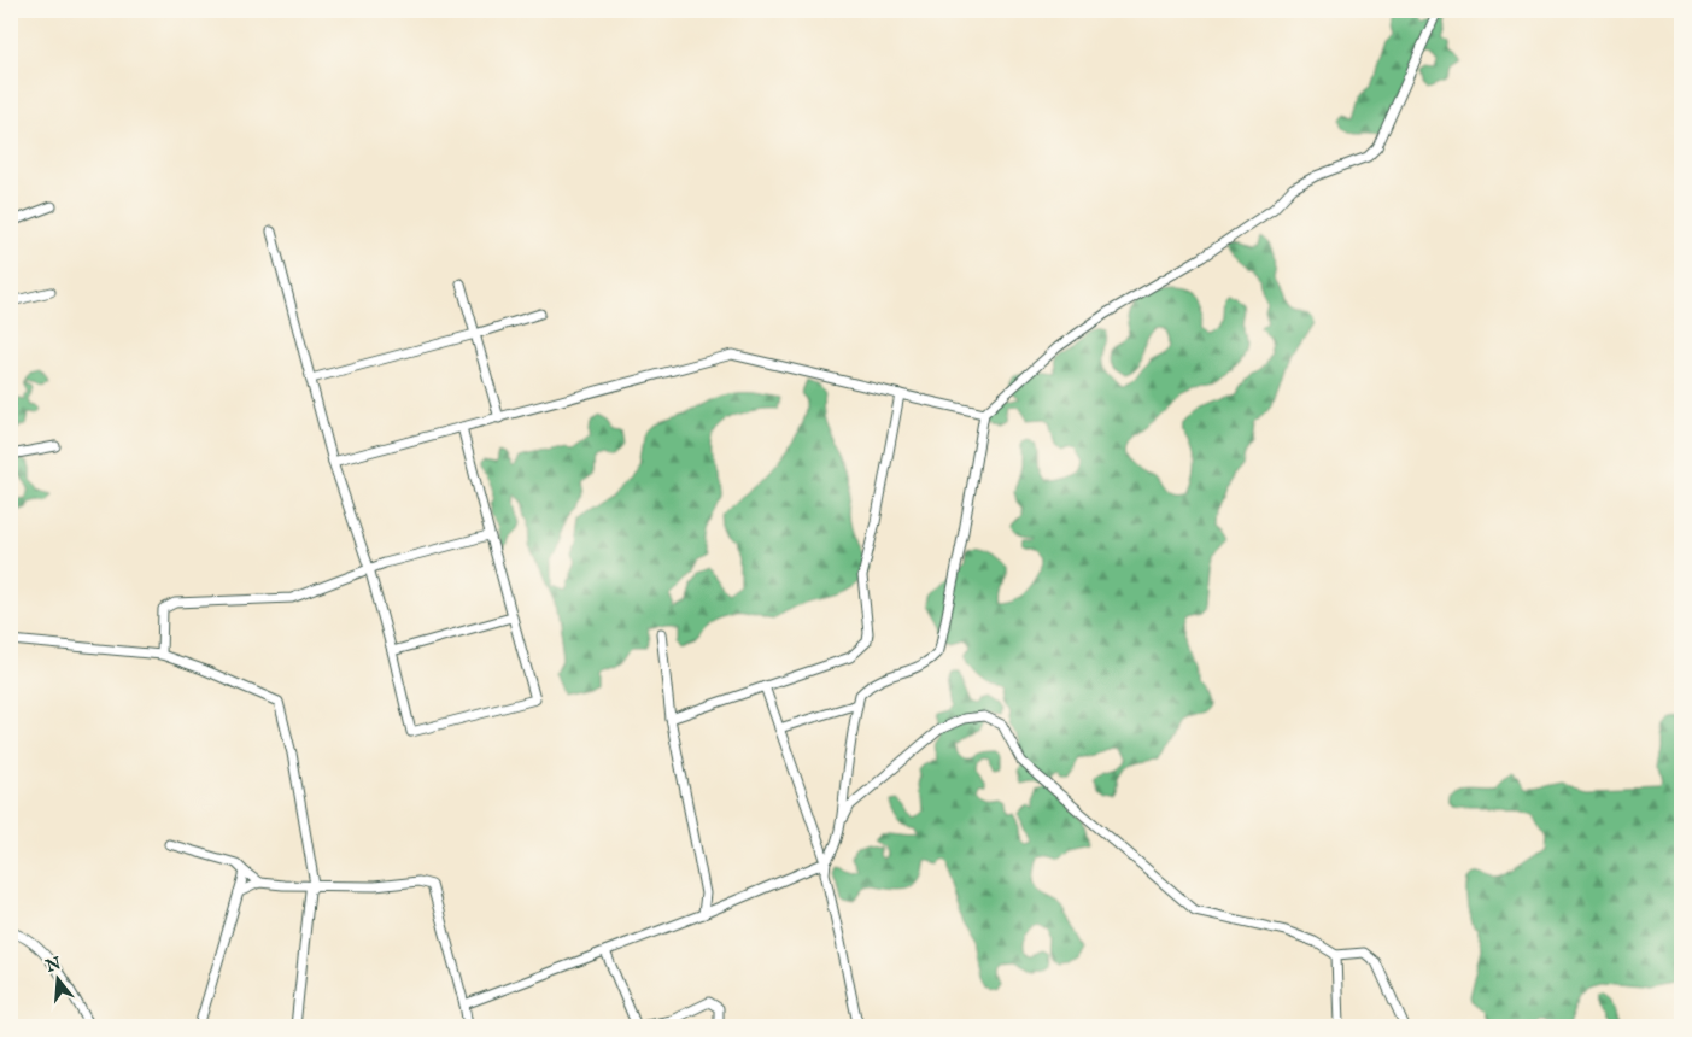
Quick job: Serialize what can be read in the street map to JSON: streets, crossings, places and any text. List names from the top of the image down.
{
  "north": "top"
}
